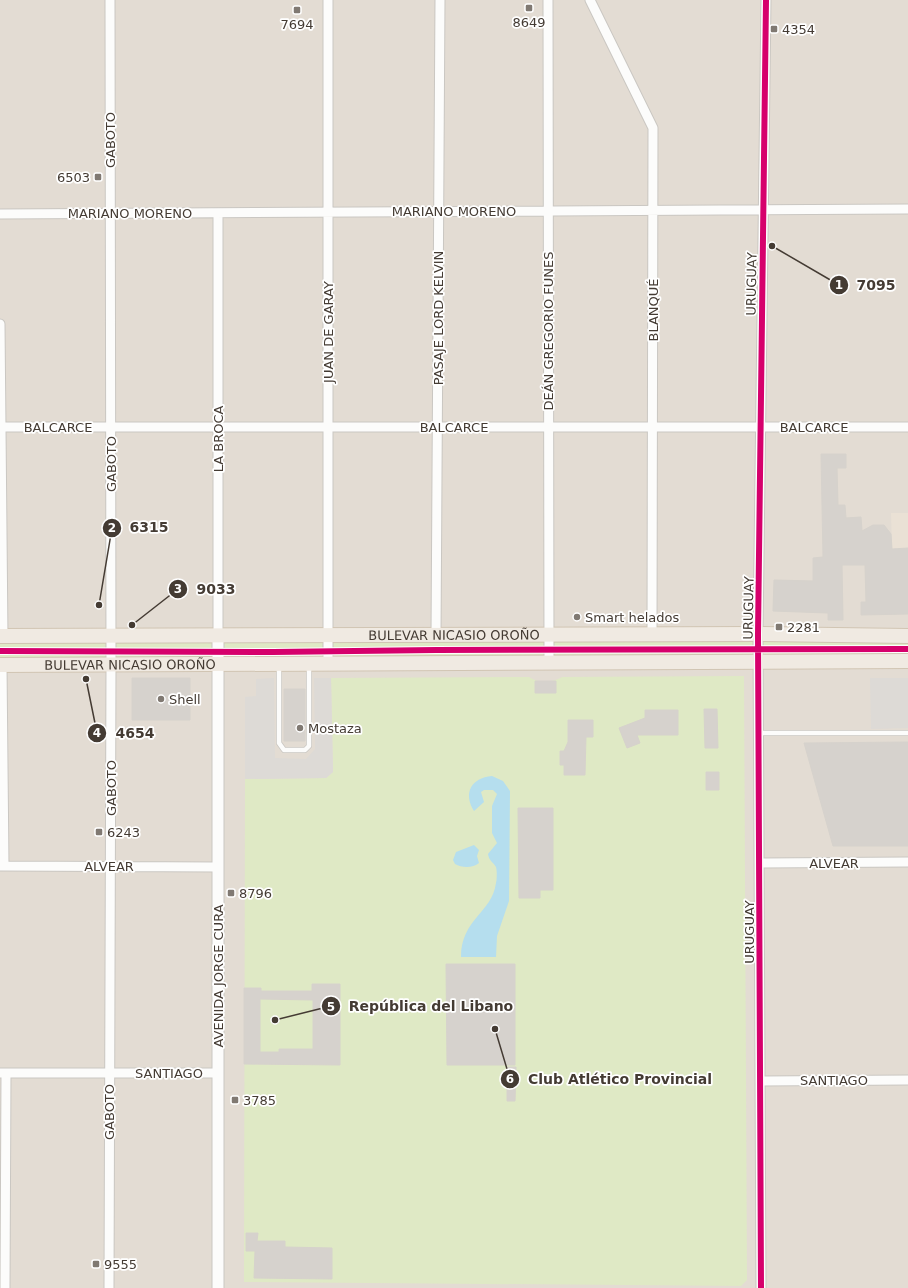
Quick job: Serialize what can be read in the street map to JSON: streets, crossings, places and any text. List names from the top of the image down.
{
  "streets": {
    "main road": ["BULEVAR NICASIO OROÑO"],
    "street": [
      "GABOTO",
      "MARIANO MORENO",
      "URUGUAY",
      "BLANQUÉ",
      "PASAJE LORD KELVIN",
      "DEÁN GREGORIO FUNES",
      "JUAN DE GARAY",
      "BALCARCE",
      "LA BROCA",
      "ALVEAR",
      "AVENIDA JORGE CURA",
      "SANTIAGO"
    ]
  },
  "crossings": [
    ["GABOTO", "MARIANO MORENO"],
    ["GABOTO", "BALCARCE"],
    ["GABOTO", "BULEVAR NICASIO OROÑO"],
    ["GABOTO", "ALVEAR"],
    ["GABOTO", "SANTIAGO"],
    ["MARIANO MORENO", "URUGUAY"],
    ["MARIANO MORENO", "BLANQUÉ"],
    ["MARIANO MORENO", "PASAJE LORD KELVIN"],
    ["MARIANO MORENO", "DEÁN GREGORIO FUNES"],
    ["MARIANO MORENO", "JUAN DE GARAY"],
    ["MARIANO MORENO", "LA BROCA"],
    ["URUGUAY", "BALCARCE"],
    ["URUGUAY", "BULEVAR NICASIO OROÑO"],
    ["URUGUAY", "ALVEAR"],
    ["URUGUAY", "SANTIAGO"],
    ["BLANQUÉ", "BALCARCE"],
    ["BLANQUÉ", "BULEVAR NICASIO OROÑO"],
    ["PASAJE LORD KELVIN", "BALCARCE"],
    ["PASAJE LORD KELVIN", "BULEVAR NICASIO OROÑO"],
    ["DEÁN GREGORIO FUNES", "BALCARCE"],
    ["DEÁN GREGORIO FUNES", "BULEVAR NICASIO OROÑO"],
    ["JUAN DE GARAY", "BALCARCE"],
    ["JUAN DE GARAY", "BULEVAR NICASIO OROÑO"],
    ["BALCARCE", "LA BROCA"],
    ["LA BROCA", "BULEVAR NICASIO OROÑO"],
    ["LA BROCA", "AVENIDA JORGE CURA"],
    ["BULEVAR NICASIO OROÑO", "AVENIDA JORGE CURA"],
    ["ALVEAR", "AVENIDA JORGE CURA"],
    ["AVENIDA JORGE CURA", "SANTIAGO"]
  ],
  "places": {
    "transit": [
      "8649",
      "7694",
      "4354",
      "6503",
      "2281",
      "6243",
      "8796",
      "3785",
      "9555"
    ],
    "other": [
      "7095",
      "6315",
      "Smart helados",
      "9033",
      "4654",
      "Shell",
      "Mostaza",
      "República del Libano",
      "Club Atlético Provincial"
    ]
  }
}
